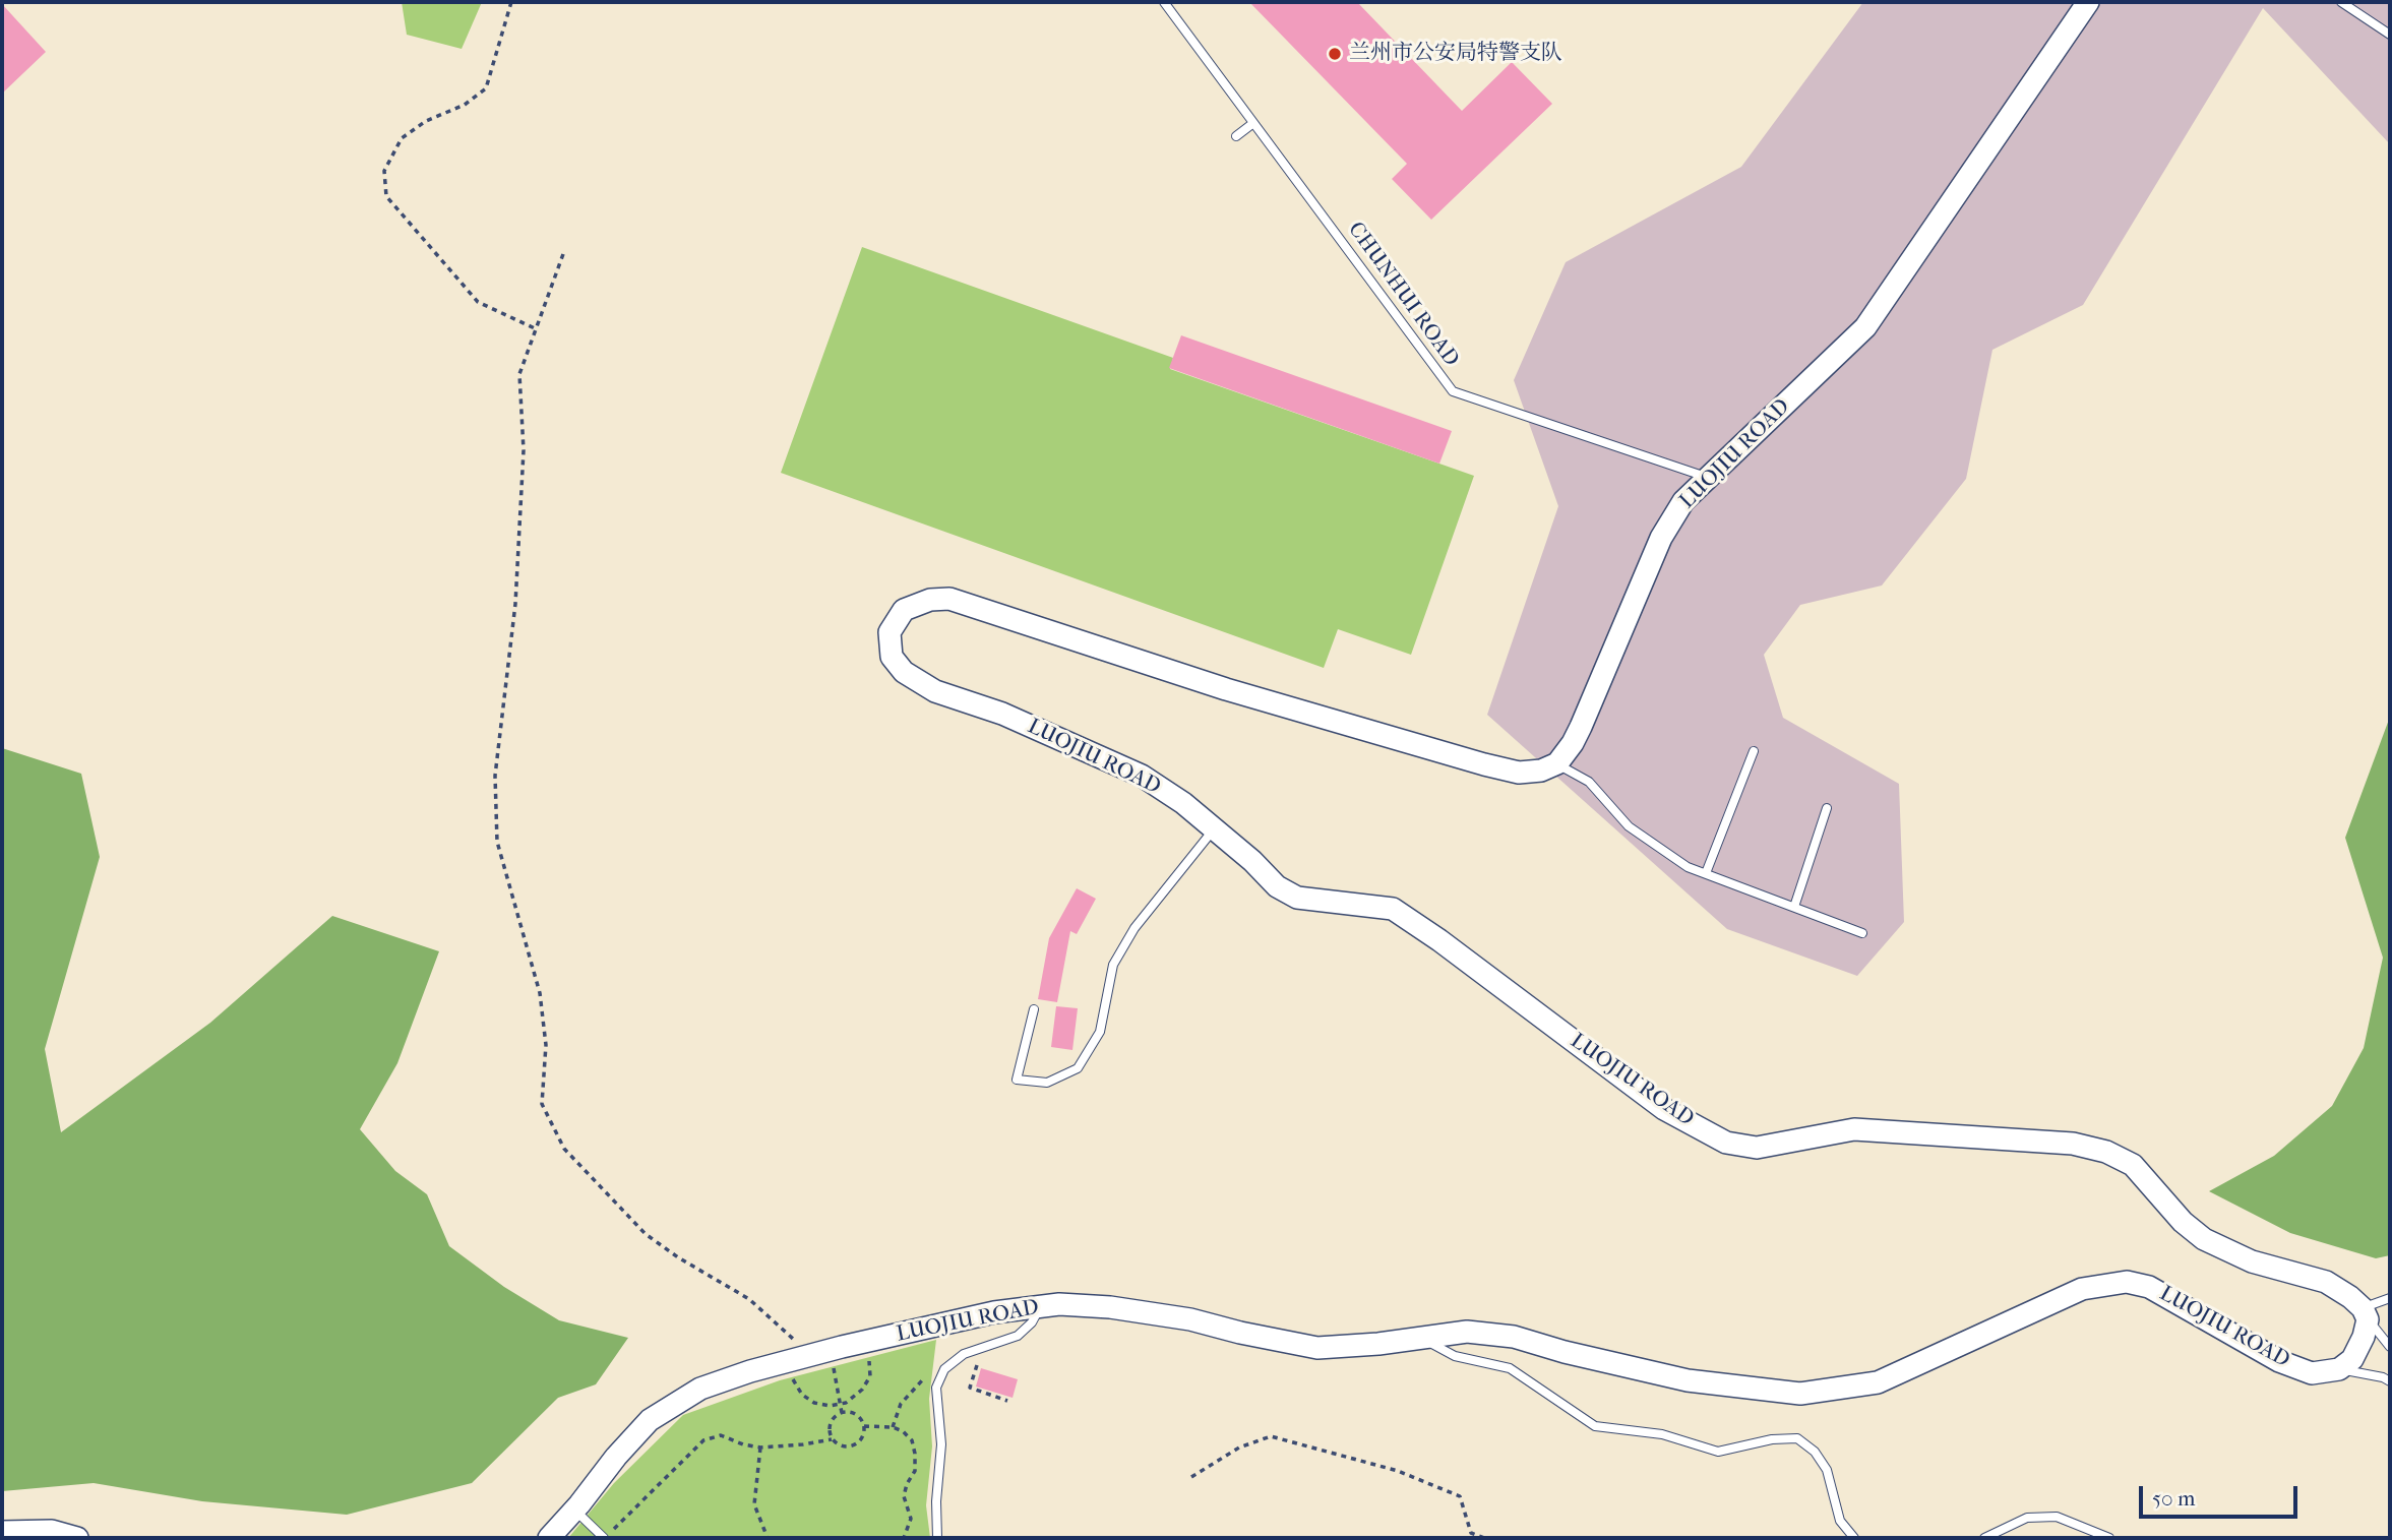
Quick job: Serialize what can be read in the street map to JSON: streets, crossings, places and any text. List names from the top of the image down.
{
  "streets": {
    "street": ["LUOJIU ROAD"],
    "lane": ["CHUNHUI ROAD"]
  },
  "crossings": [
    ["CHUNHUI ROAD", "LUOJIU ROAD"]
  ],
  "places": ["兰州市公安局特警支队"],
  "scale_bar": "50 m"
}
